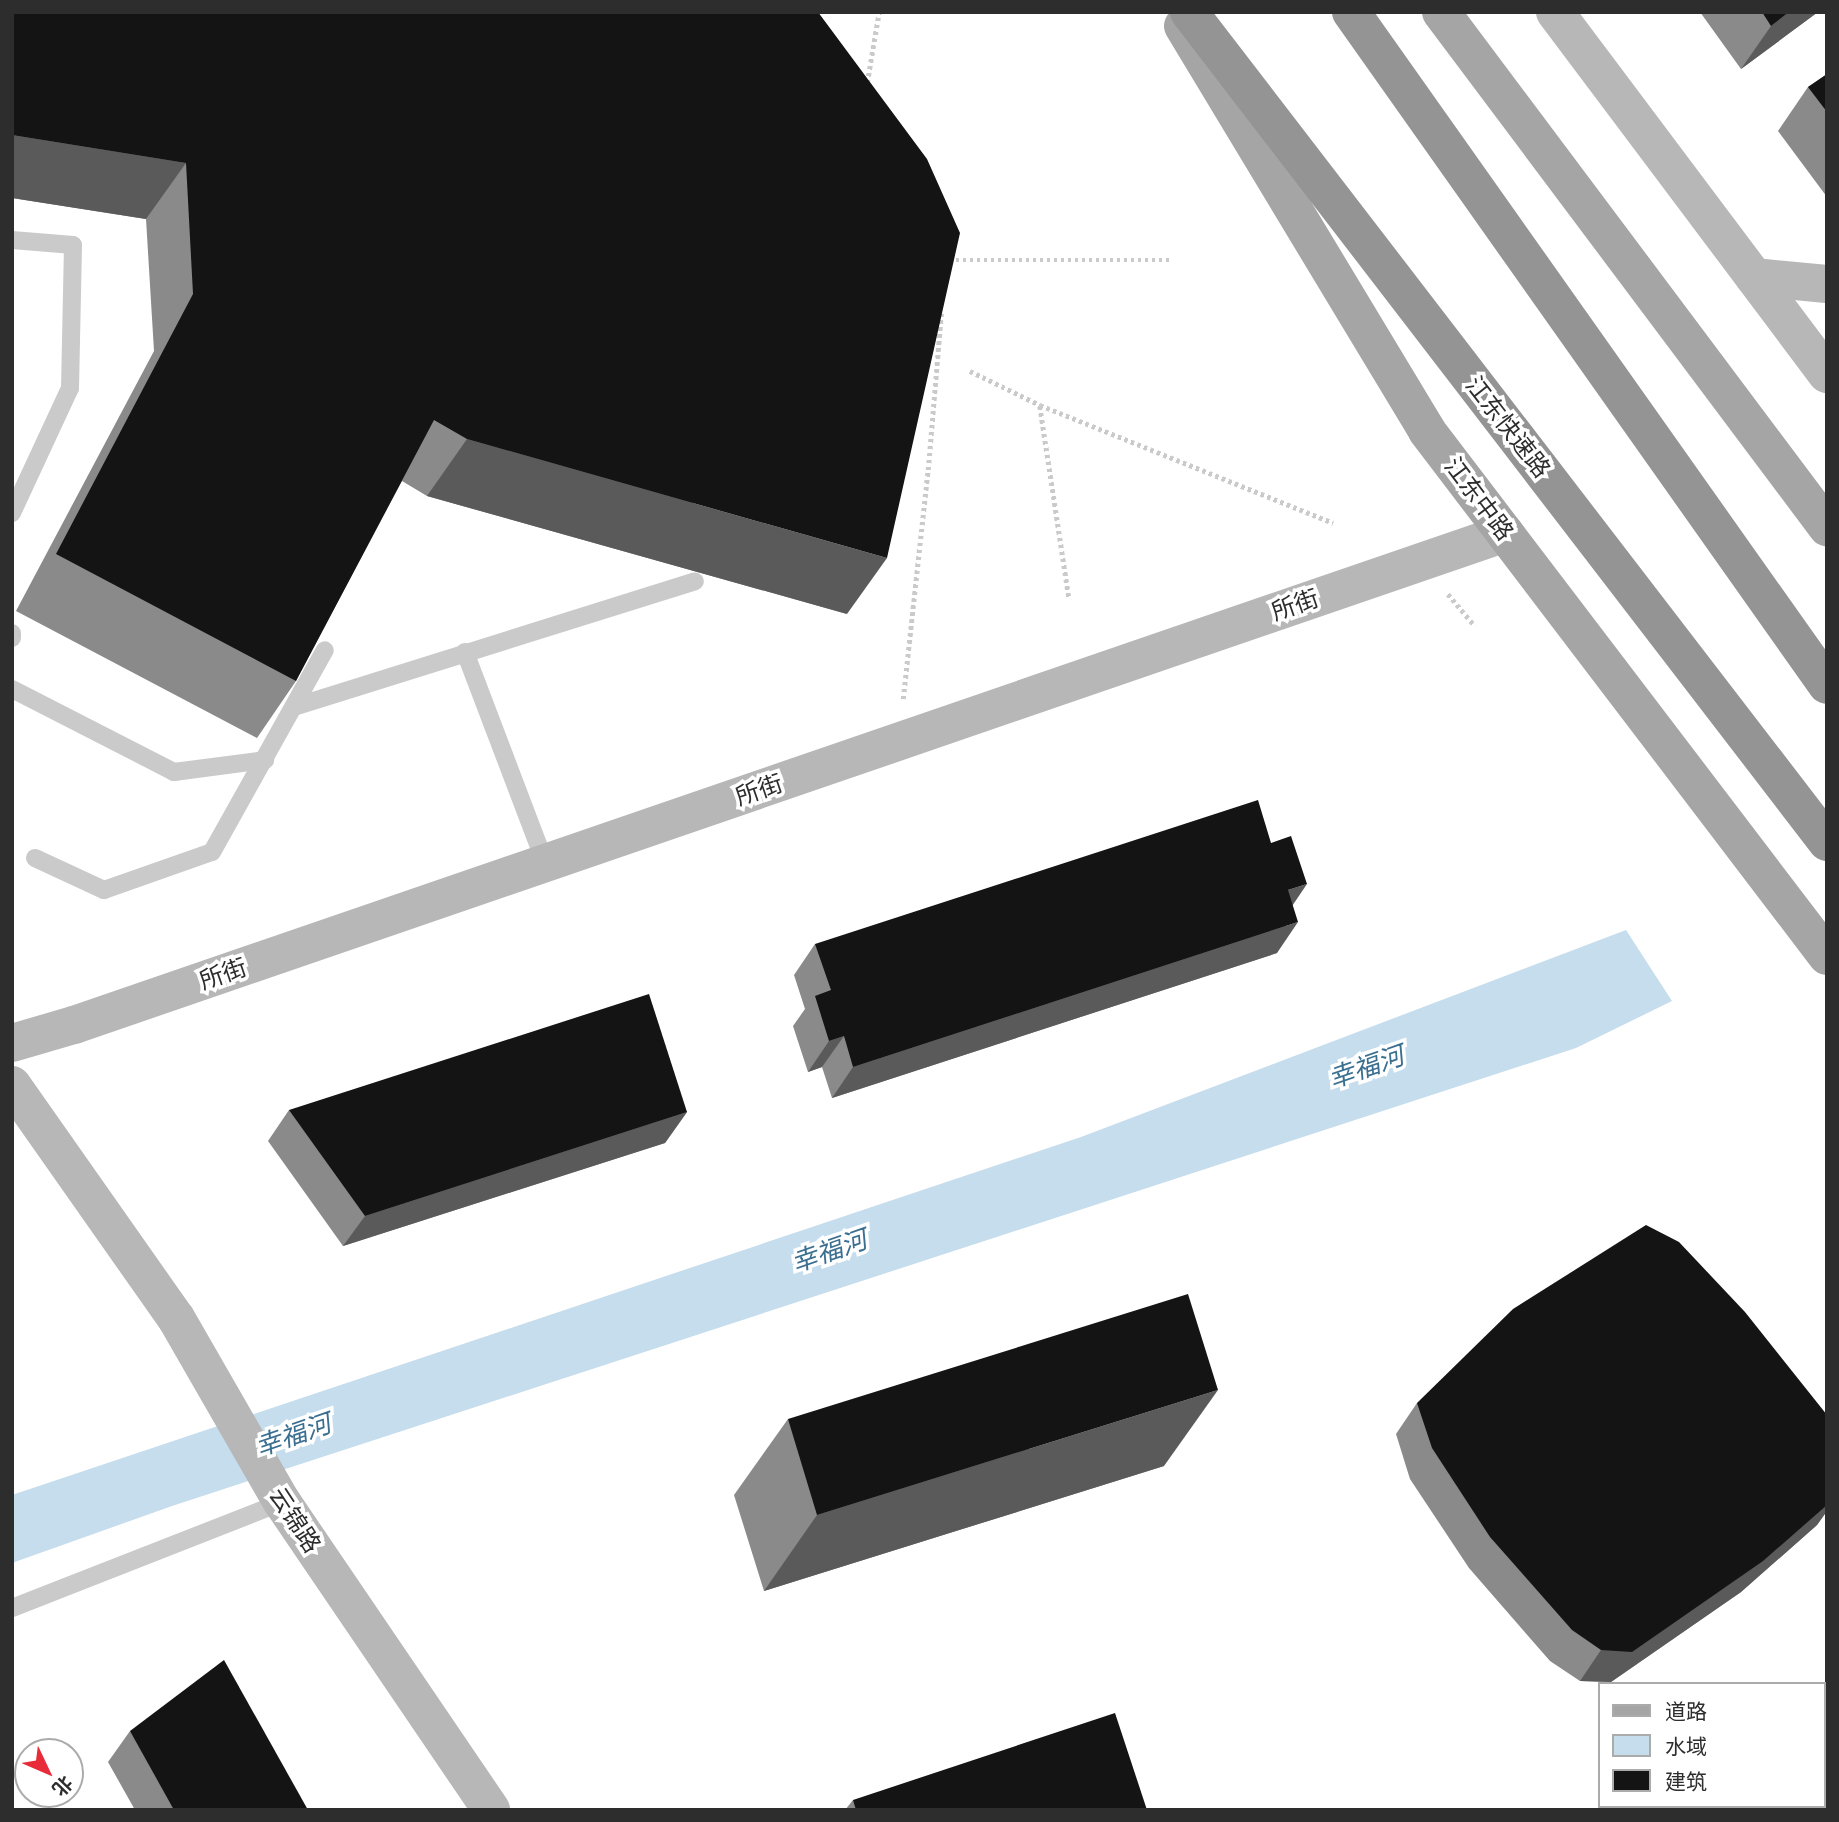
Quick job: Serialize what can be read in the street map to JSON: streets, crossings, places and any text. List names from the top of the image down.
{
  "streets": {
    "highway": ["江东快速路"],
    "main road": ["江东中路"],
    "street": ["所街", "云锦路"]
  },
  "crossings": [
    ["江东中路", "所街"]
  ],
  "water": ["幸福河"],
  "legend": ["道路", "水域", "建筑"],
  "north": "bottom right"
}
